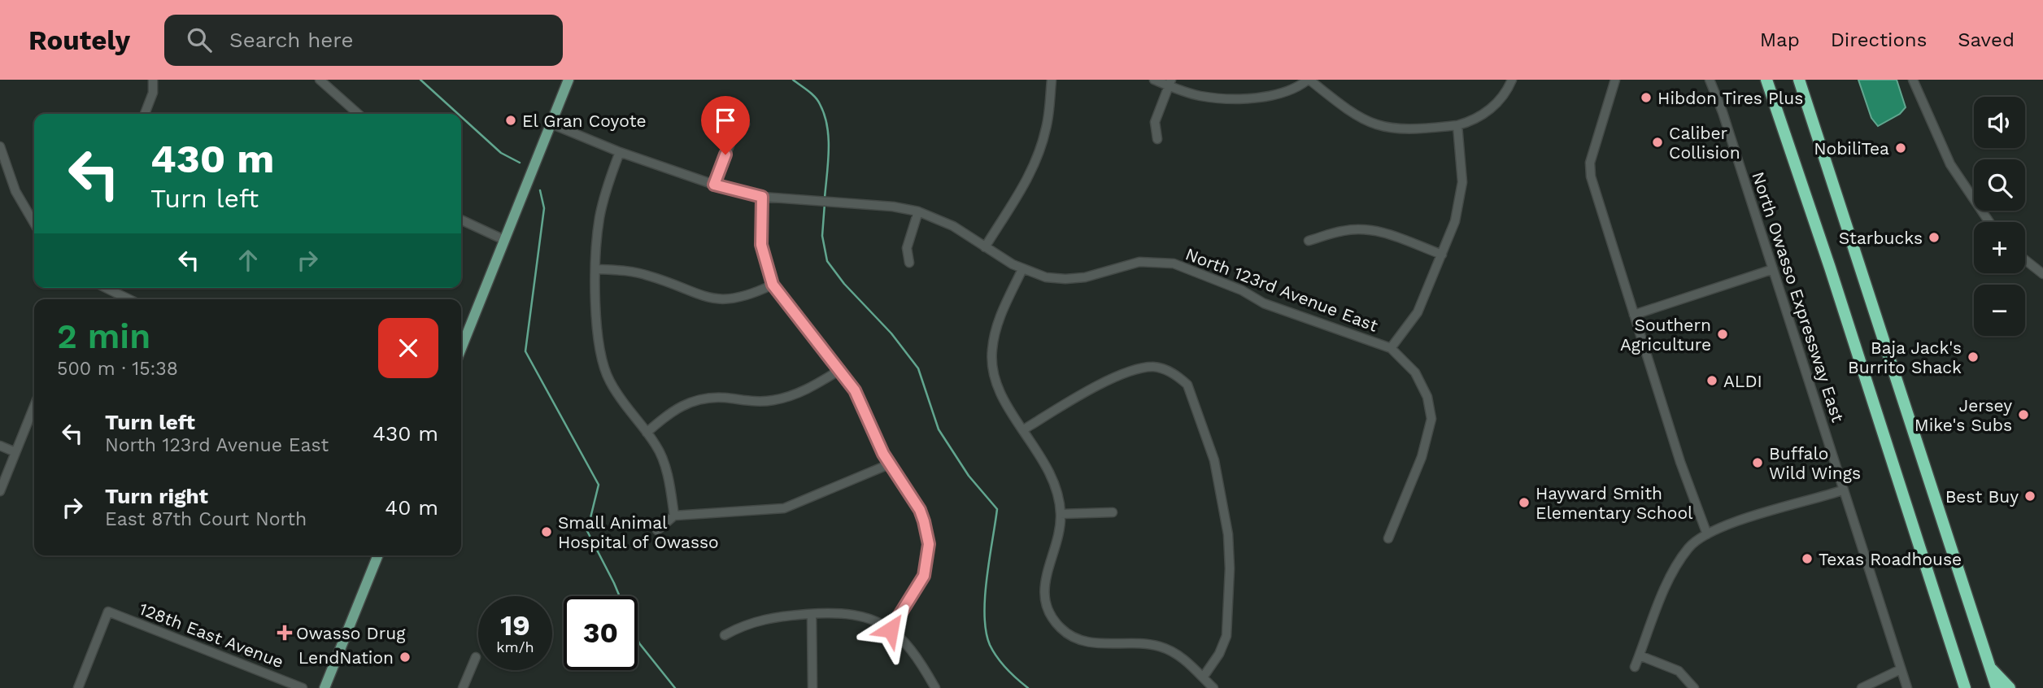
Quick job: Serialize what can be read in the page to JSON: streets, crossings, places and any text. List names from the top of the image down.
{
  "streets": {
    "street": ["North 123rd Avenue East", "North Owasso Expressway East", "128th East Avenue"]
  },
  "places": {
    "other": [
      "Hibdon Tires Plus",
      "El Gran Coyote",
      "Caliber Collision",
      "NobiliTea",
      "Starbucks",
      "Southern Agriculture",
      "Baja Jack's Burrito Shack",
      "ALDI",
      "Jersey Mike's Subs",
      "Buffalo Wild Wings",
      "Best Buy",
      "Hayward Smith Elementary School",
      "Small Animal Hospital of Owasso",
      "Texas Roadhouse",
      "LendNation"
    ],
    "health": ["Owasso Drug"]
  },
  "page": {
    "header": "Routely",
    "search": "Search here",
    "nav": ["Map", "Directions", "Saved"],
    "map_buttons": ["+", "−"],
    "turn": ["430 m", "Turn left"],
    "heading": ["2 min", "500 m · 15:38"],
    "list": [
      {
        "name": "Turn left",
        "note": "North 123rd Avenue East",
        "value": "430 m"
      },
      {
        "name": "Turn right",
        "note": "East 87th Court North",
        "value": "40 m"
      }
    ],
    "speed": "19 km/h",
    "limit": "30"
  }
}
